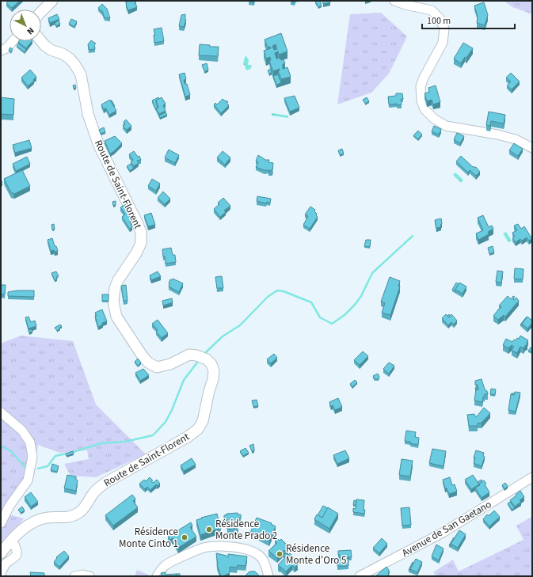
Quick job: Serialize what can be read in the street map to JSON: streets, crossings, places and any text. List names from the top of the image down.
{
  "streets": {
    "main road": ["Route de Saint-Florent"],
    "street": ["Avenue de San Gaetano"]
  },
  "places": ["Résidence Monte Prado 2", "Résidence Monte Cinto 1", "Résidence Monte d'Oro 5"],
  "scale_bar": "100 m",
  "north": "bottom right"
}
